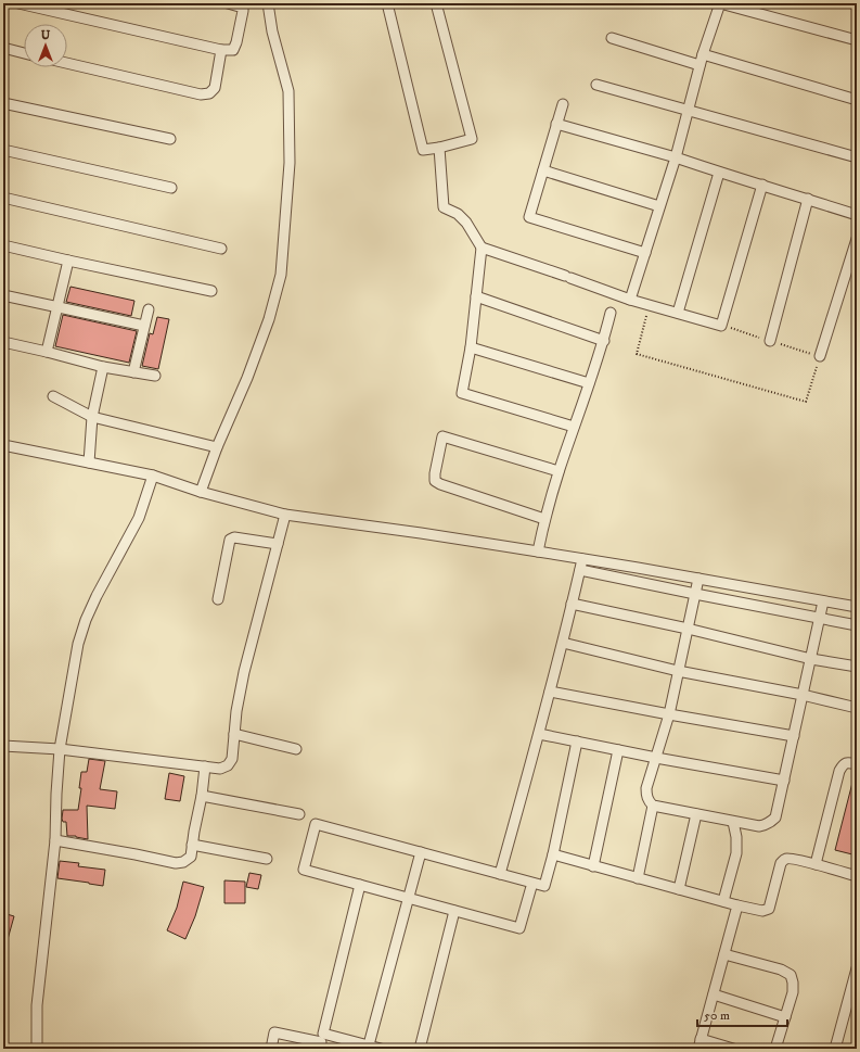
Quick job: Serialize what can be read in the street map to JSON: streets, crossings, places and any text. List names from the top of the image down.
{
  "scale_bar": "50 m",
  "north": "top"
}
